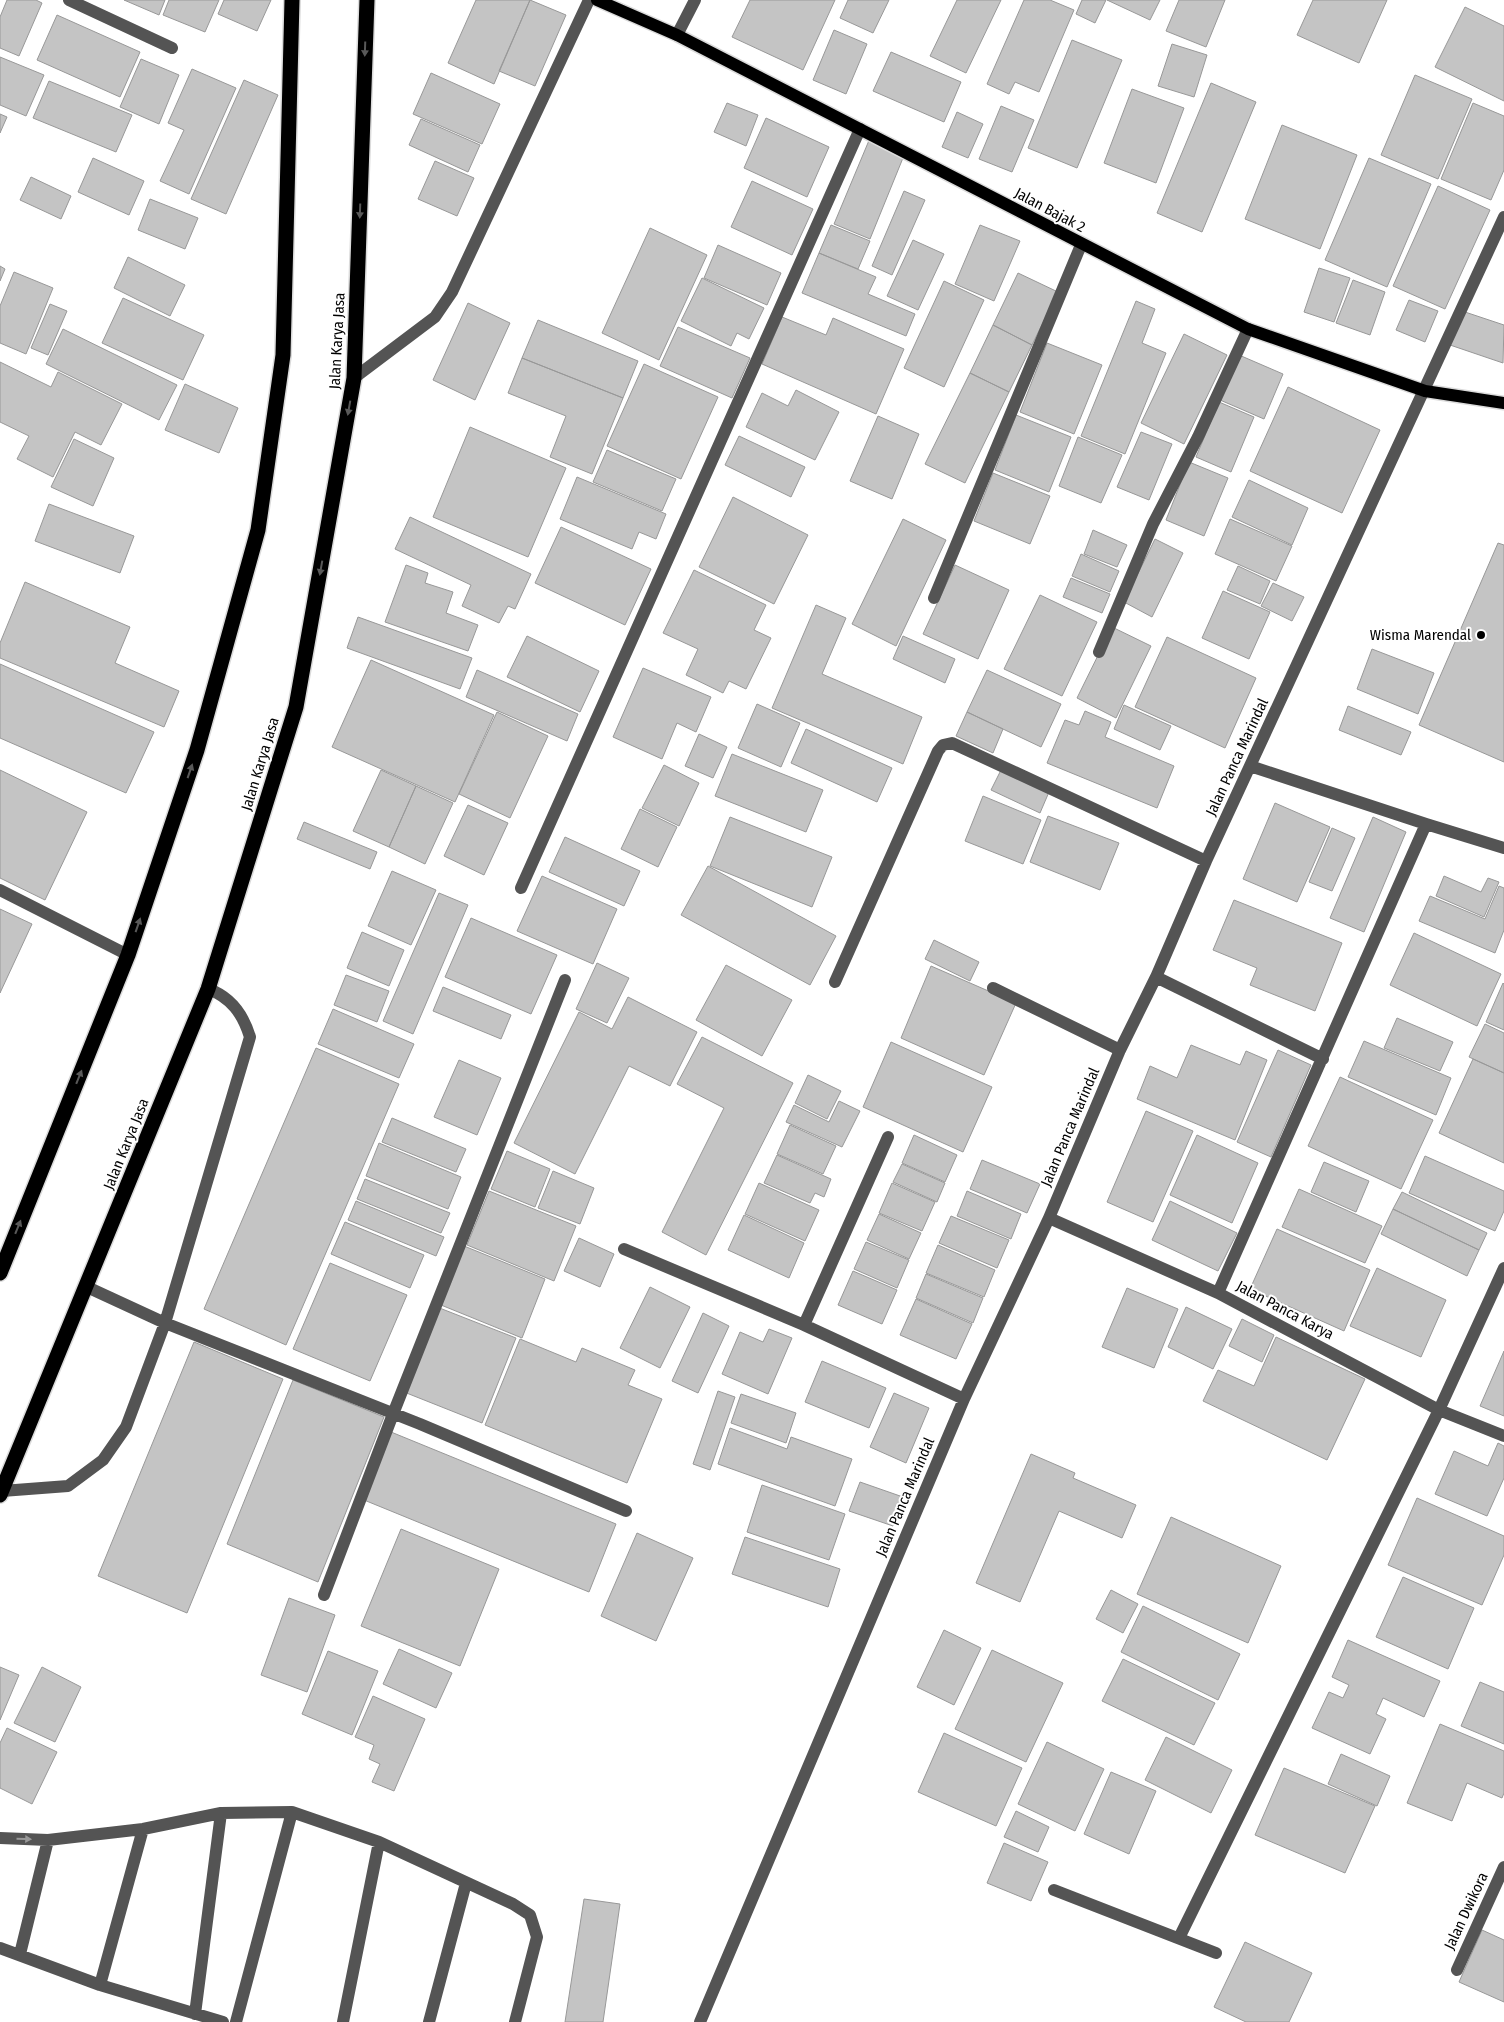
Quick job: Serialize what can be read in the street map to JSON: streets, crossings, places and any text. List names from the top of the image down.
{
  "streets": {
    "highway": ["Jalan Karya Jasa"],
    "main road": ["Jalan Bajak 2"],
    "street": ["Jalan Panca Marindal", "Jalan Panca Karya", "Jalan Dwikora"]
  },
  "crossings": [
    ["Jalan Bajak 2", "Jalan Panca Marindal"],
    ["Jalan Panca Marindal", "Jalan Panca Karya"]
  ],
  "places": ["Wisma Marendal"]
}
